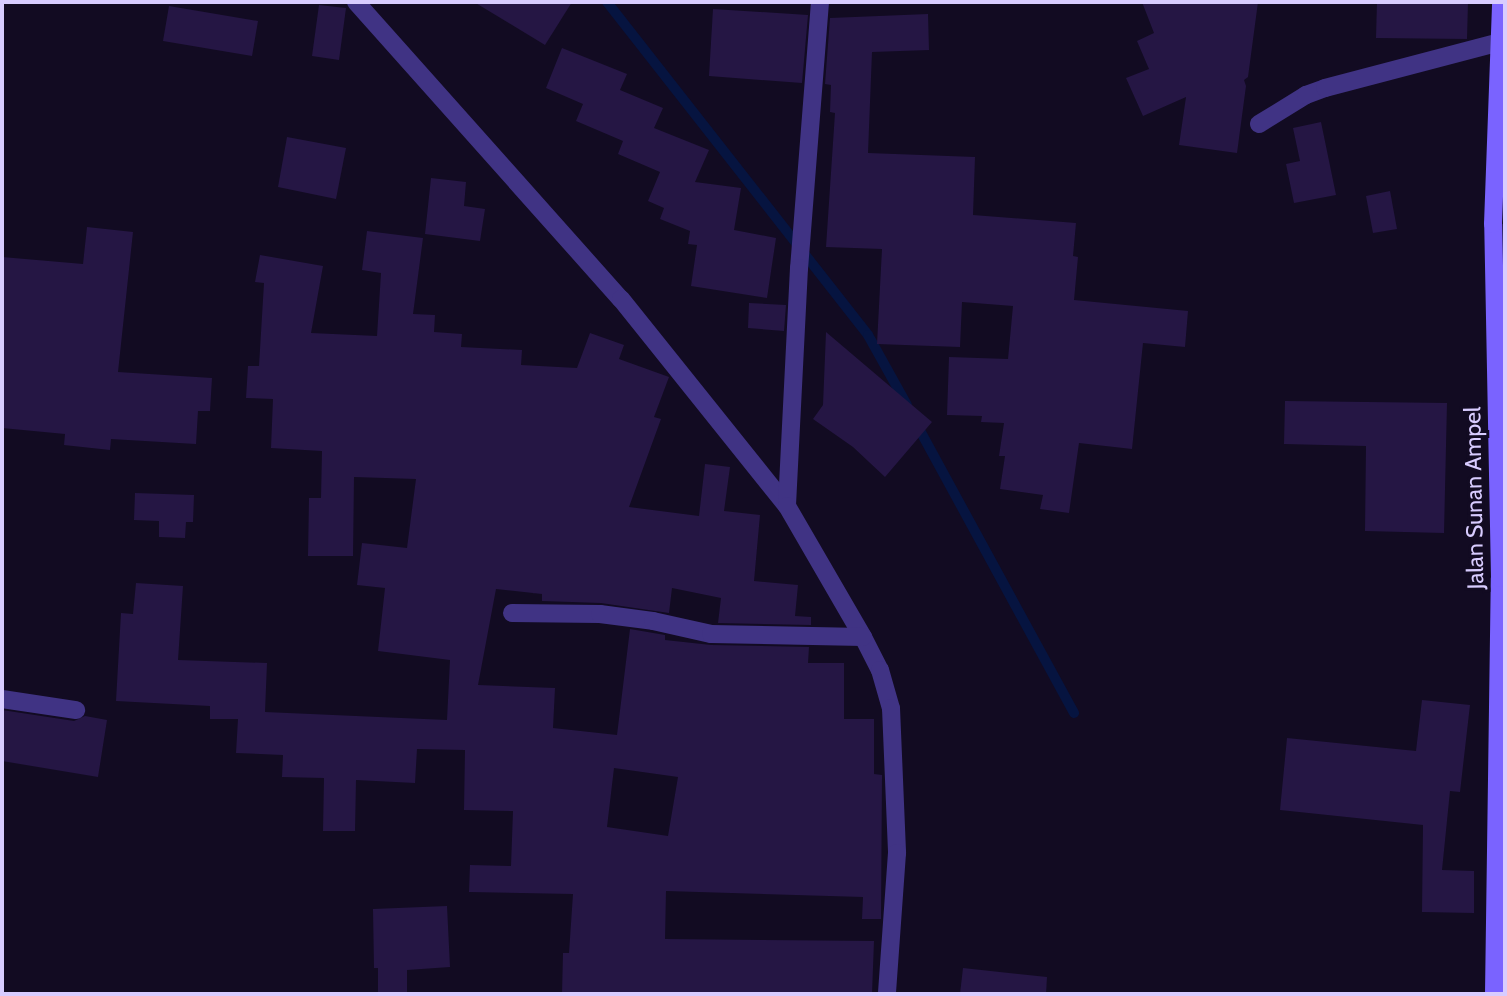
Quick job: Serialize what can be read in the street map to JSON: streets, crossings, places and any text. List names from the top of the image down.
{
  "streets": {
    "main road": ["Jalan Sunan Ampel"]
  }
}
